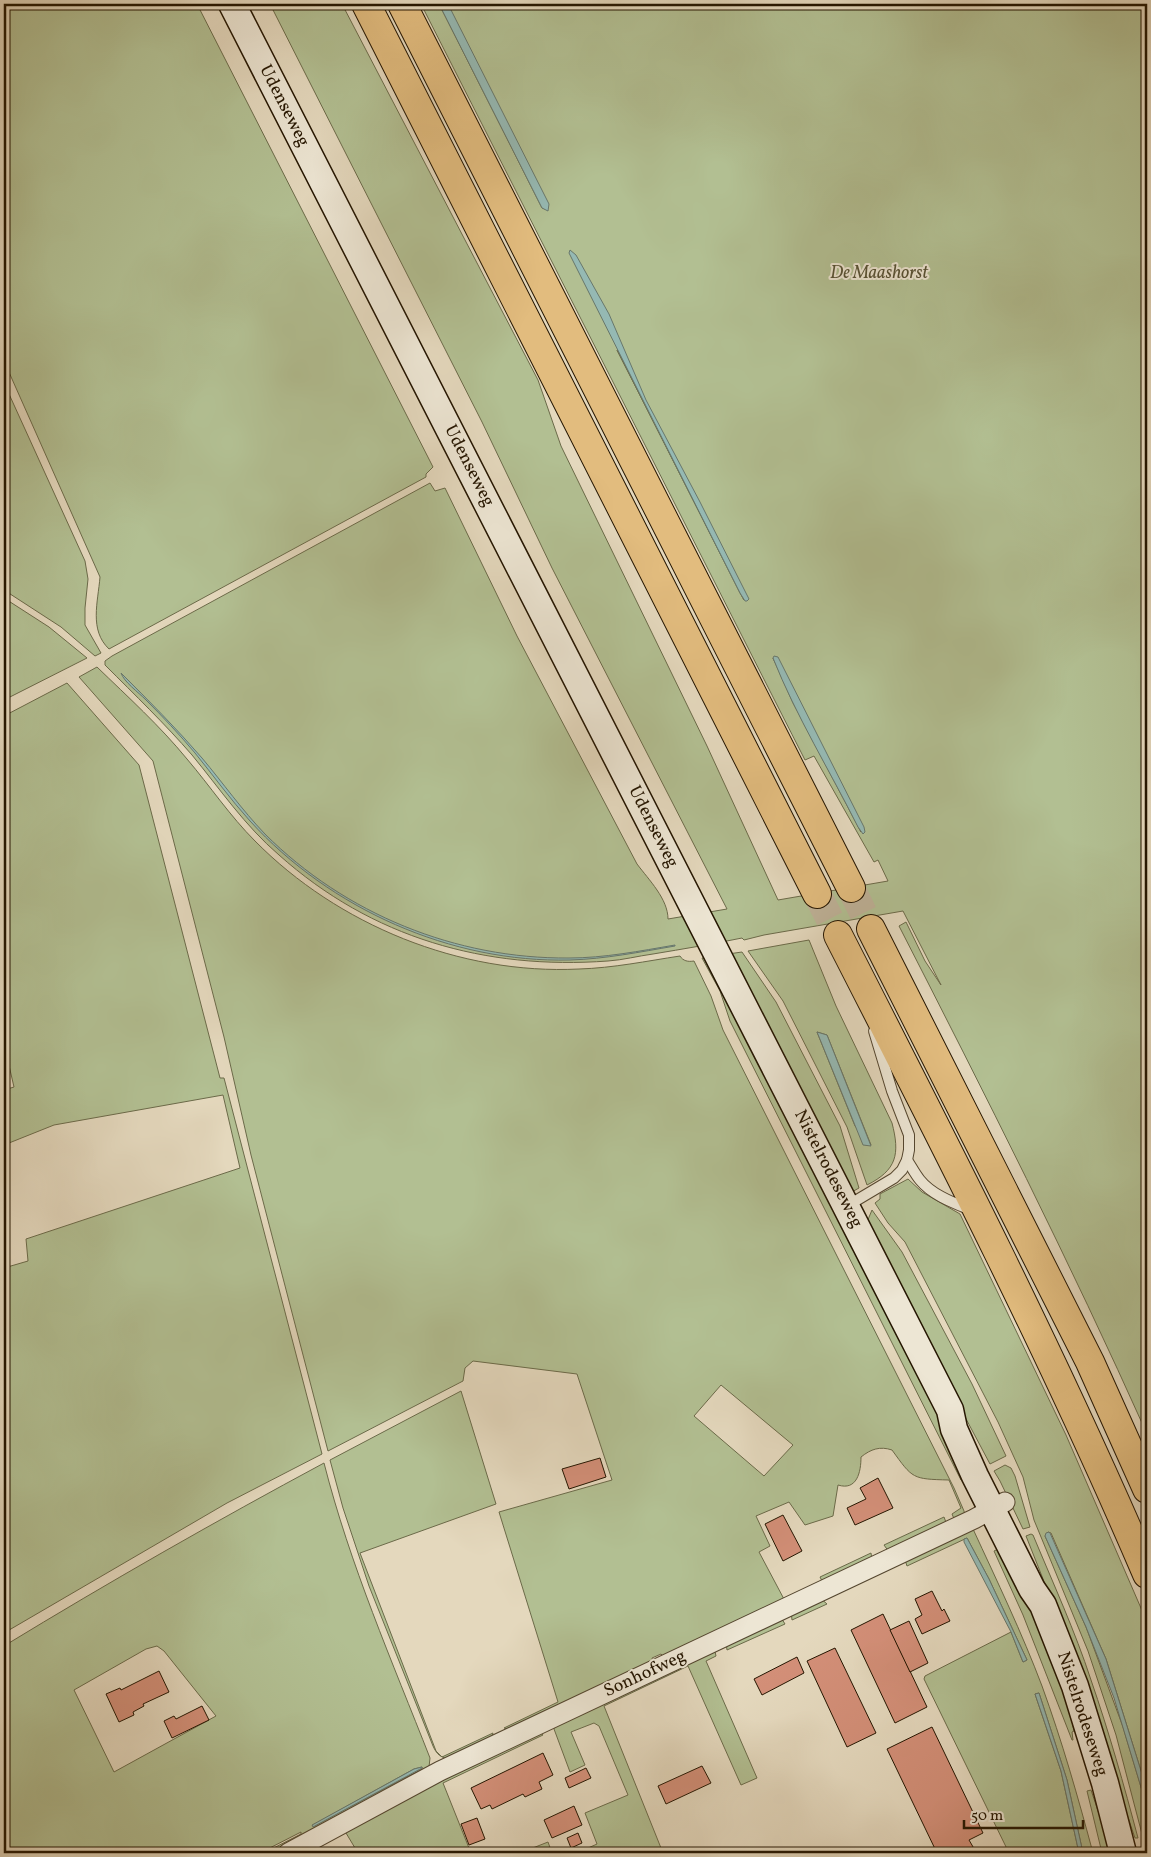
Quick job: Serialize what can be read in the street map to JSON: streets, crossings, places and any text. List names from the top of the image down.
{
  "streets": {
    "street": ["Udenseweg", "Nistelrodeseweg", "Sonhofweg"]
  },
  "crossings": [
    ["Udenseweg", "Nistelrodeseweg"],
    ["Nistelrodeseweg", "Sonhofweg"]
  ],
  "parks": ["De Maashorst"],
  "scale_bar": "50 m"
}
